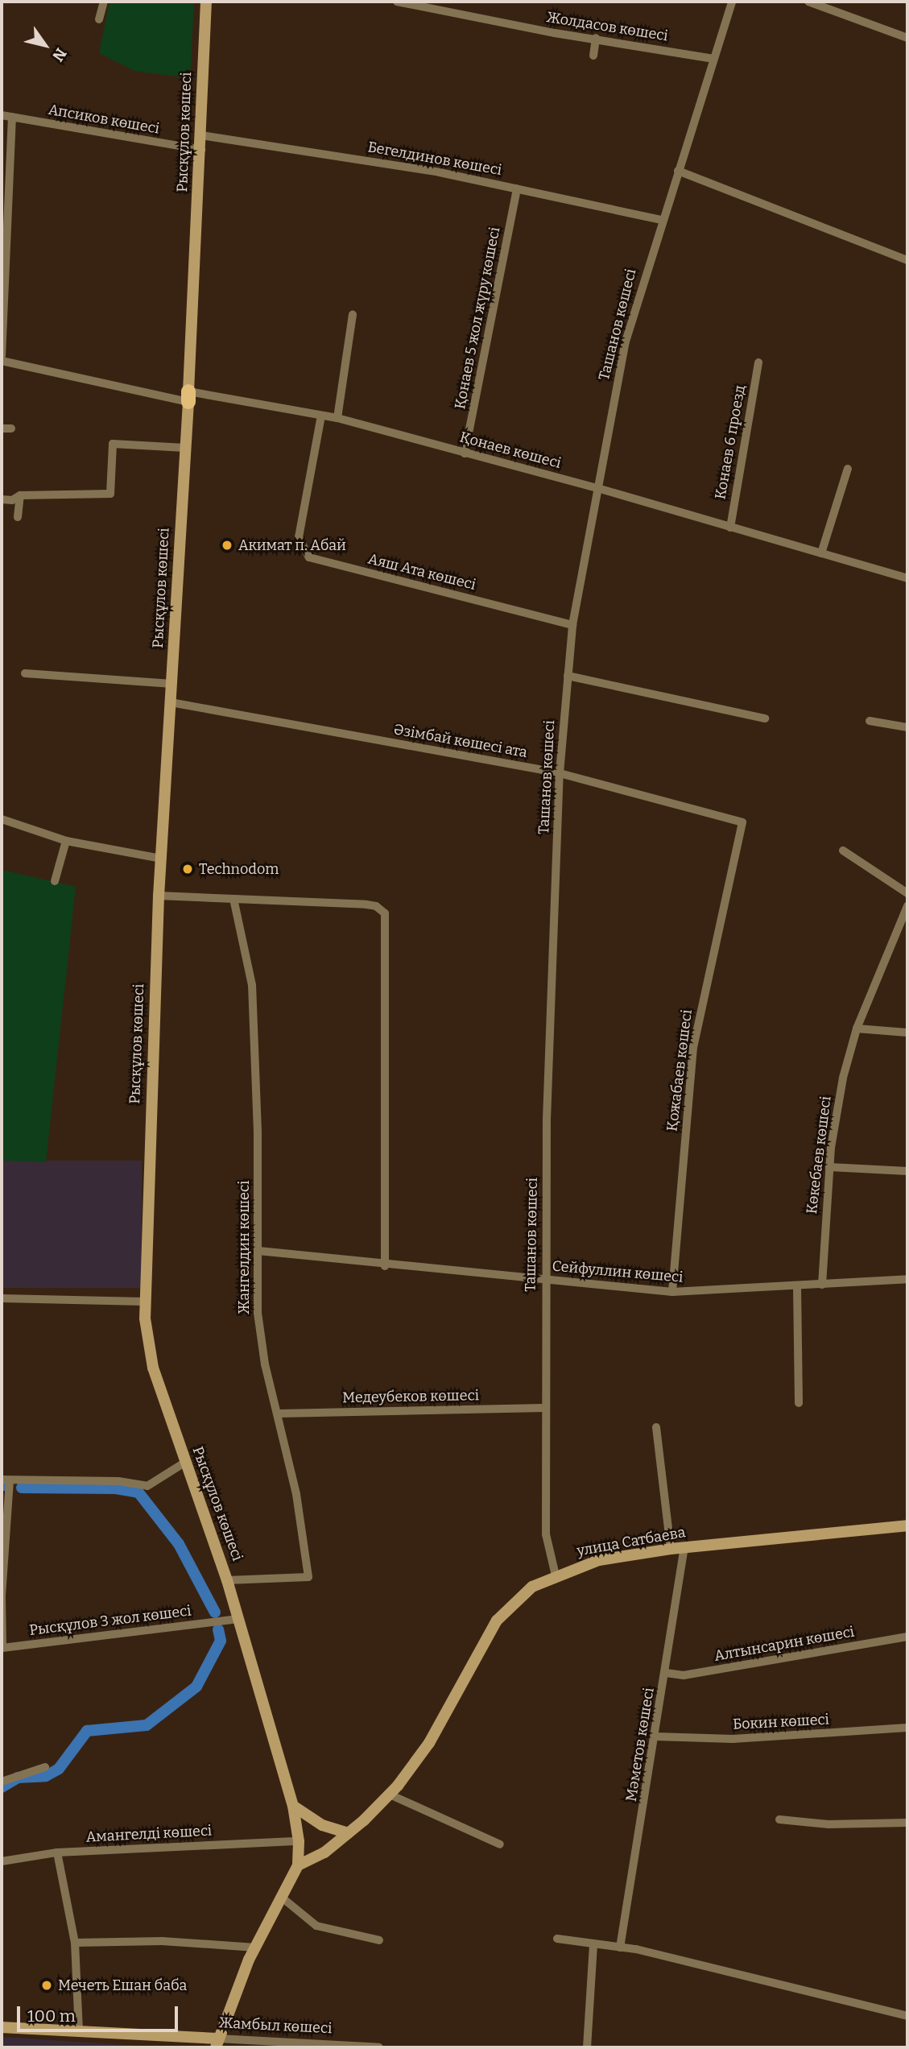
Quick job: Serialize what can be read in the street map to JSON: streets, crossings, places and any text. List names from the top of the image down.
{
  "streets": {
    "main road": ["Рысқұлов көшесі", "улица Сатбаева", "Жамбыл көшесі"],
    "street": [
      "Жолдасов көшесі",
      "Апсиков көшесі",
      "Бегелдинов көшесі",
      "Қонаев 5 жол жүру көшесі",
      "Ташанов көшесі",
      "Конаев 6 проезд",
      "Қонаев көшесі",
      "Аяш Ата көшесі",
      "Әзімбай көшесі ата",
      "Қожабаев көшесі",
      "Көкебаев көшесі",
      "Жангелдин көшесі",
      "Сейфуллин көшесі",
      "Медеубеков көшесі",
      "Рысқұлов 3 жол көшесі",
      "Алтынсарин көшесі",
      "Бокин көшесі",
      "Мәметов көшесі",
      "Амангелді көшесі"
    ]
  },
  "crossings": [
    ["Жолдасов көшесі", "Ташанов көшесі"],
    ["Апсиков көшесі", "Рысқұлов көшесі"],
    ["Рысқұлов көшесі", "Бегелдинов көшесі"],
    ["Рысқұлов көшесі", "Қонаев көшесі"],
    ["Рысқұлов көшесі", "Әзімбай көшесі ата"],
    ["Рысқұлов көшесі", "Жангелдин көшесі"],
    ["Рысқұлов көшесі", "улица Сатбаева"],
    ["Рысқұлов көшесі", "Рысқұлов 3 жол көшесі"],
    ["Рысқұлов көшесі", "Амангелді көшесі"],
    ["Рысқұлов көшесі", "Жамбыл көшесі"],
    ["Бегелдинов көшесі", "Қонаев 5 жол жүру көшесі"],
    ["Бегелдинов көшесі", "Ташанов көшесі"],
    ["Қонаев 5 жол жүру көшесі", "Қонаев көшесі"],
    ["Ташанов көшесі", "Қонаев көшесі"],
    ["Ташанов көшесі", "Аяш Ата көшесі"],
    ["Ташанов көшесі", "Әзімбай көшесі ата"],
    ["Ташанов көшесі", "Сейфуллин көшесі"],
    ["Ташанов көшесі", "Медеубеков көшесі"],
    ["Ташанов көшесі", "улица Сатбаева"],
    ["Конаев 6 проезд", "Қонаев көшесі"],
    ["Қонаев көшесі", "Аяш Ата көшесі"],
    ["Әзімбай көшесі ата", "Қожабаев көшесі"],
    ["Қожабаев көшесі", "Сейфуллин көшесі"],
    ["Көкебаев көшесі", "Сейфуллин көшесі"],
    ["Жангелдин көшесі", "Сейфуллин көшесі"],
    ["Жангелдин көшесі", "Медеубеков көшесі"],
    ["улица Сатбаева", "Мәметов көшесі"],
    ["Алтынсарин көшесі", "Мәметов көшесі"],
    ["Бокин көшесі", "Мәметов көшесі"]
  ],
  "places": ["Акимат п. Абай", "Technodom", "Мечеть Ешан баба"],
  "scale_bar": "100 m",
  "north": "bottom right"
}
